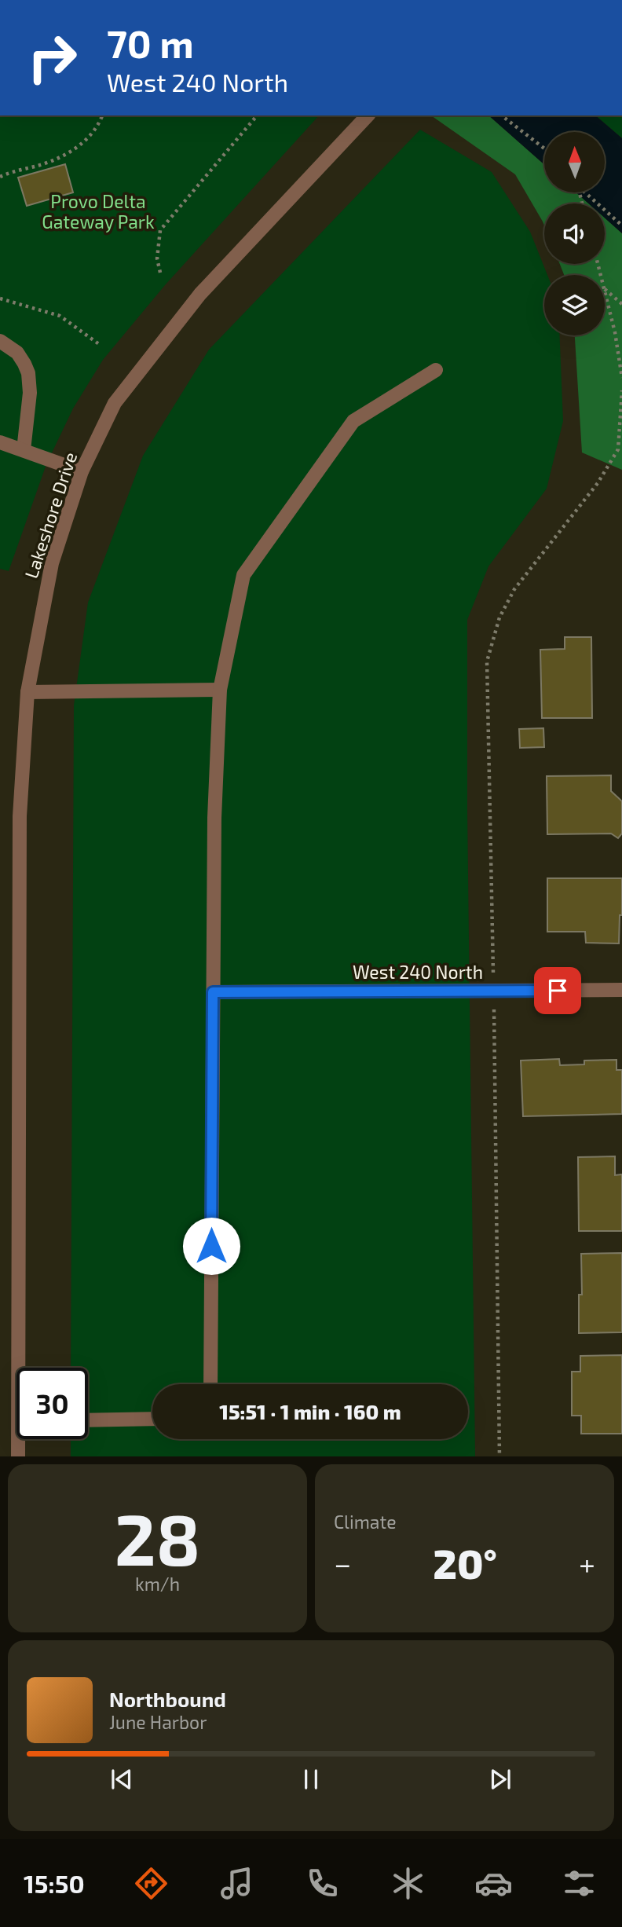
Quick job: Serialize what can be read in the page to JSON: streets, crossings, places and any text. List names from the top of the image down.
{
  "streets": {
    "street": ["Lakeshore Drive", "West 240 North"]
  },
  "parks": ["Provo Delta Gateway Park"],
  "north": "top",
  "page": {
    "turn": ["70 m", "West 240 North"],
    "limit": "30",
    "trip": "15:51 · 1 min · 160 m",
    "tile": [
      ["28", "km/h"],
      "Climate"
    ],
    "heat": ["−", "20°", "+"],
    "song": ["Northbound", "June Harbor"],
    "tabs": "15:50"
  }
}
